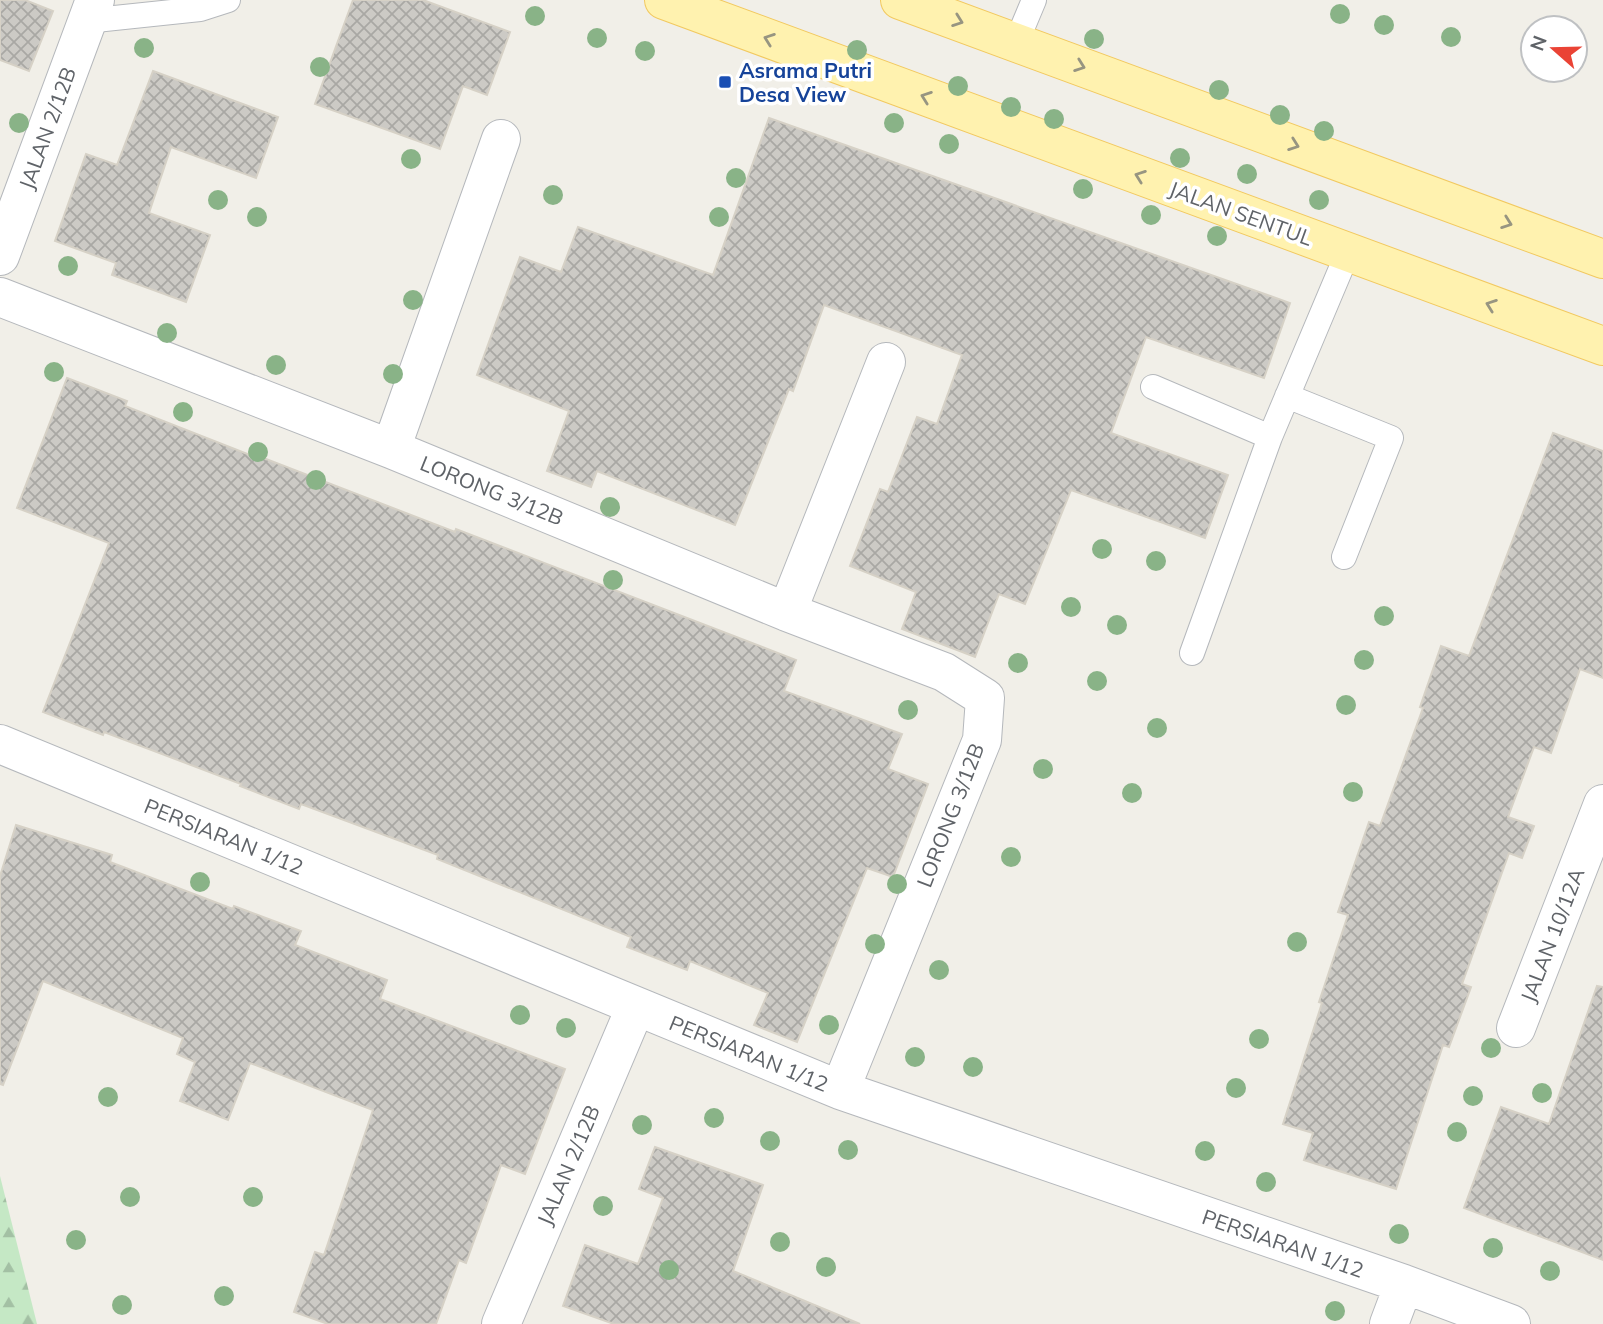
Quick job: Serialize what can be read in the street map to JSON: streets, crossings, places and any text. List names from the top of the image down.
{
  "streets": {
    "main road": ["JALAN SENTUL"],
    "street": [
      "JALAN 2/12B",
      "LORONG 3/12B",
      "PERSIARAN 1/12",
      "JALAN 10/12A"
    ]
  },
  "crossings": [
    ["JALAN 2/12B", "PERSIARAN 1/12"],
    ["LORONG 3/12B", "PERSIARAN 1/12"]
  ],
  "places": {
    "transit": ["Asrama Putri Desa View"]
  },
  "north": "left"
}
